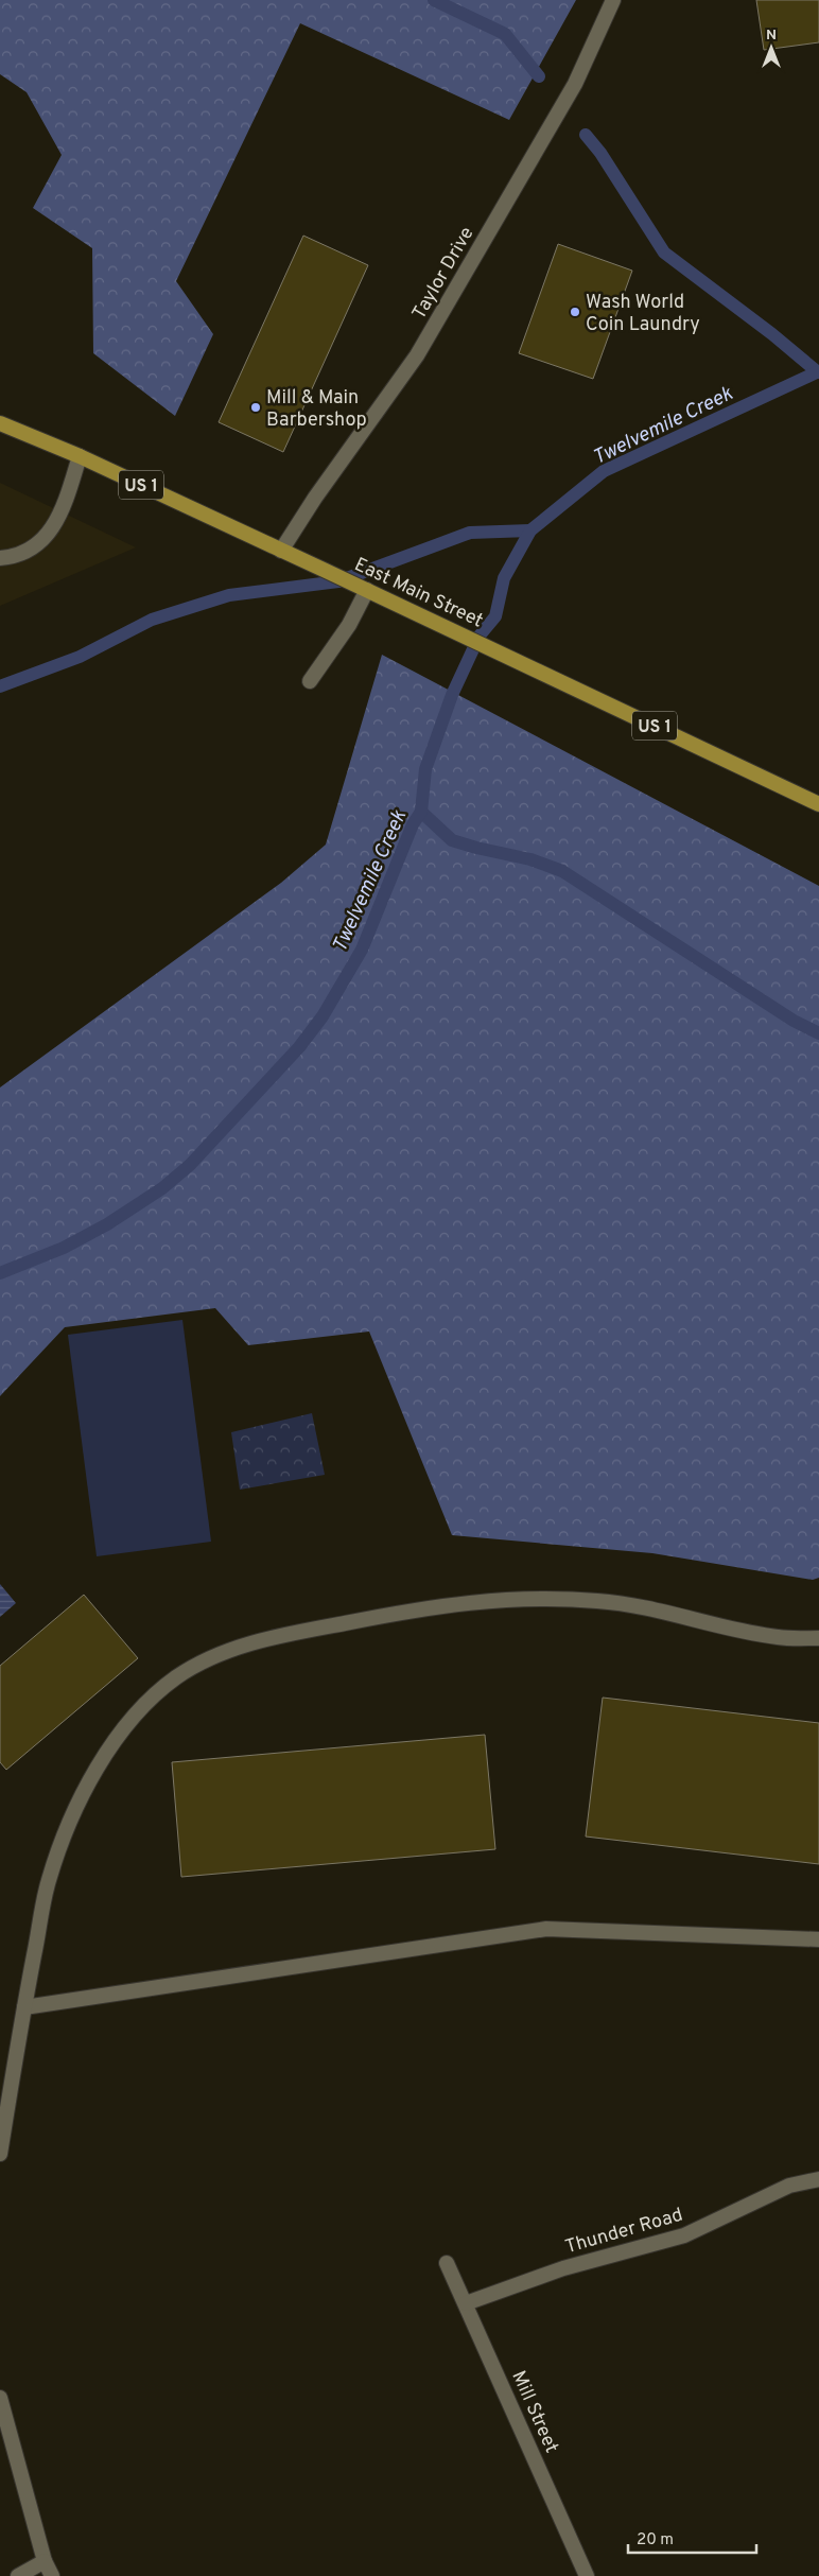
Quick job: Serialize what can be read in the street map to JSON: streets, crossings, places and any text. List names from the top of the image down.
{
  "streets": {
    "main road": ["US 1", "East Main Street"],
    "street": ["Taylor Drive", "Thunder Road", "Mill Street"]
  },
  "crossings": [
    ["Taylor Drive", "East Main Street"],
    ["Thunder Road", "Mill Street"]
  ],
  "water": ["Twelvemile Creek"],
  "places": ["Wash World Coin Laundry", "Mill & Main Barbershop"],
  "scale_bar": "20 m",
  "north": "top"
}
